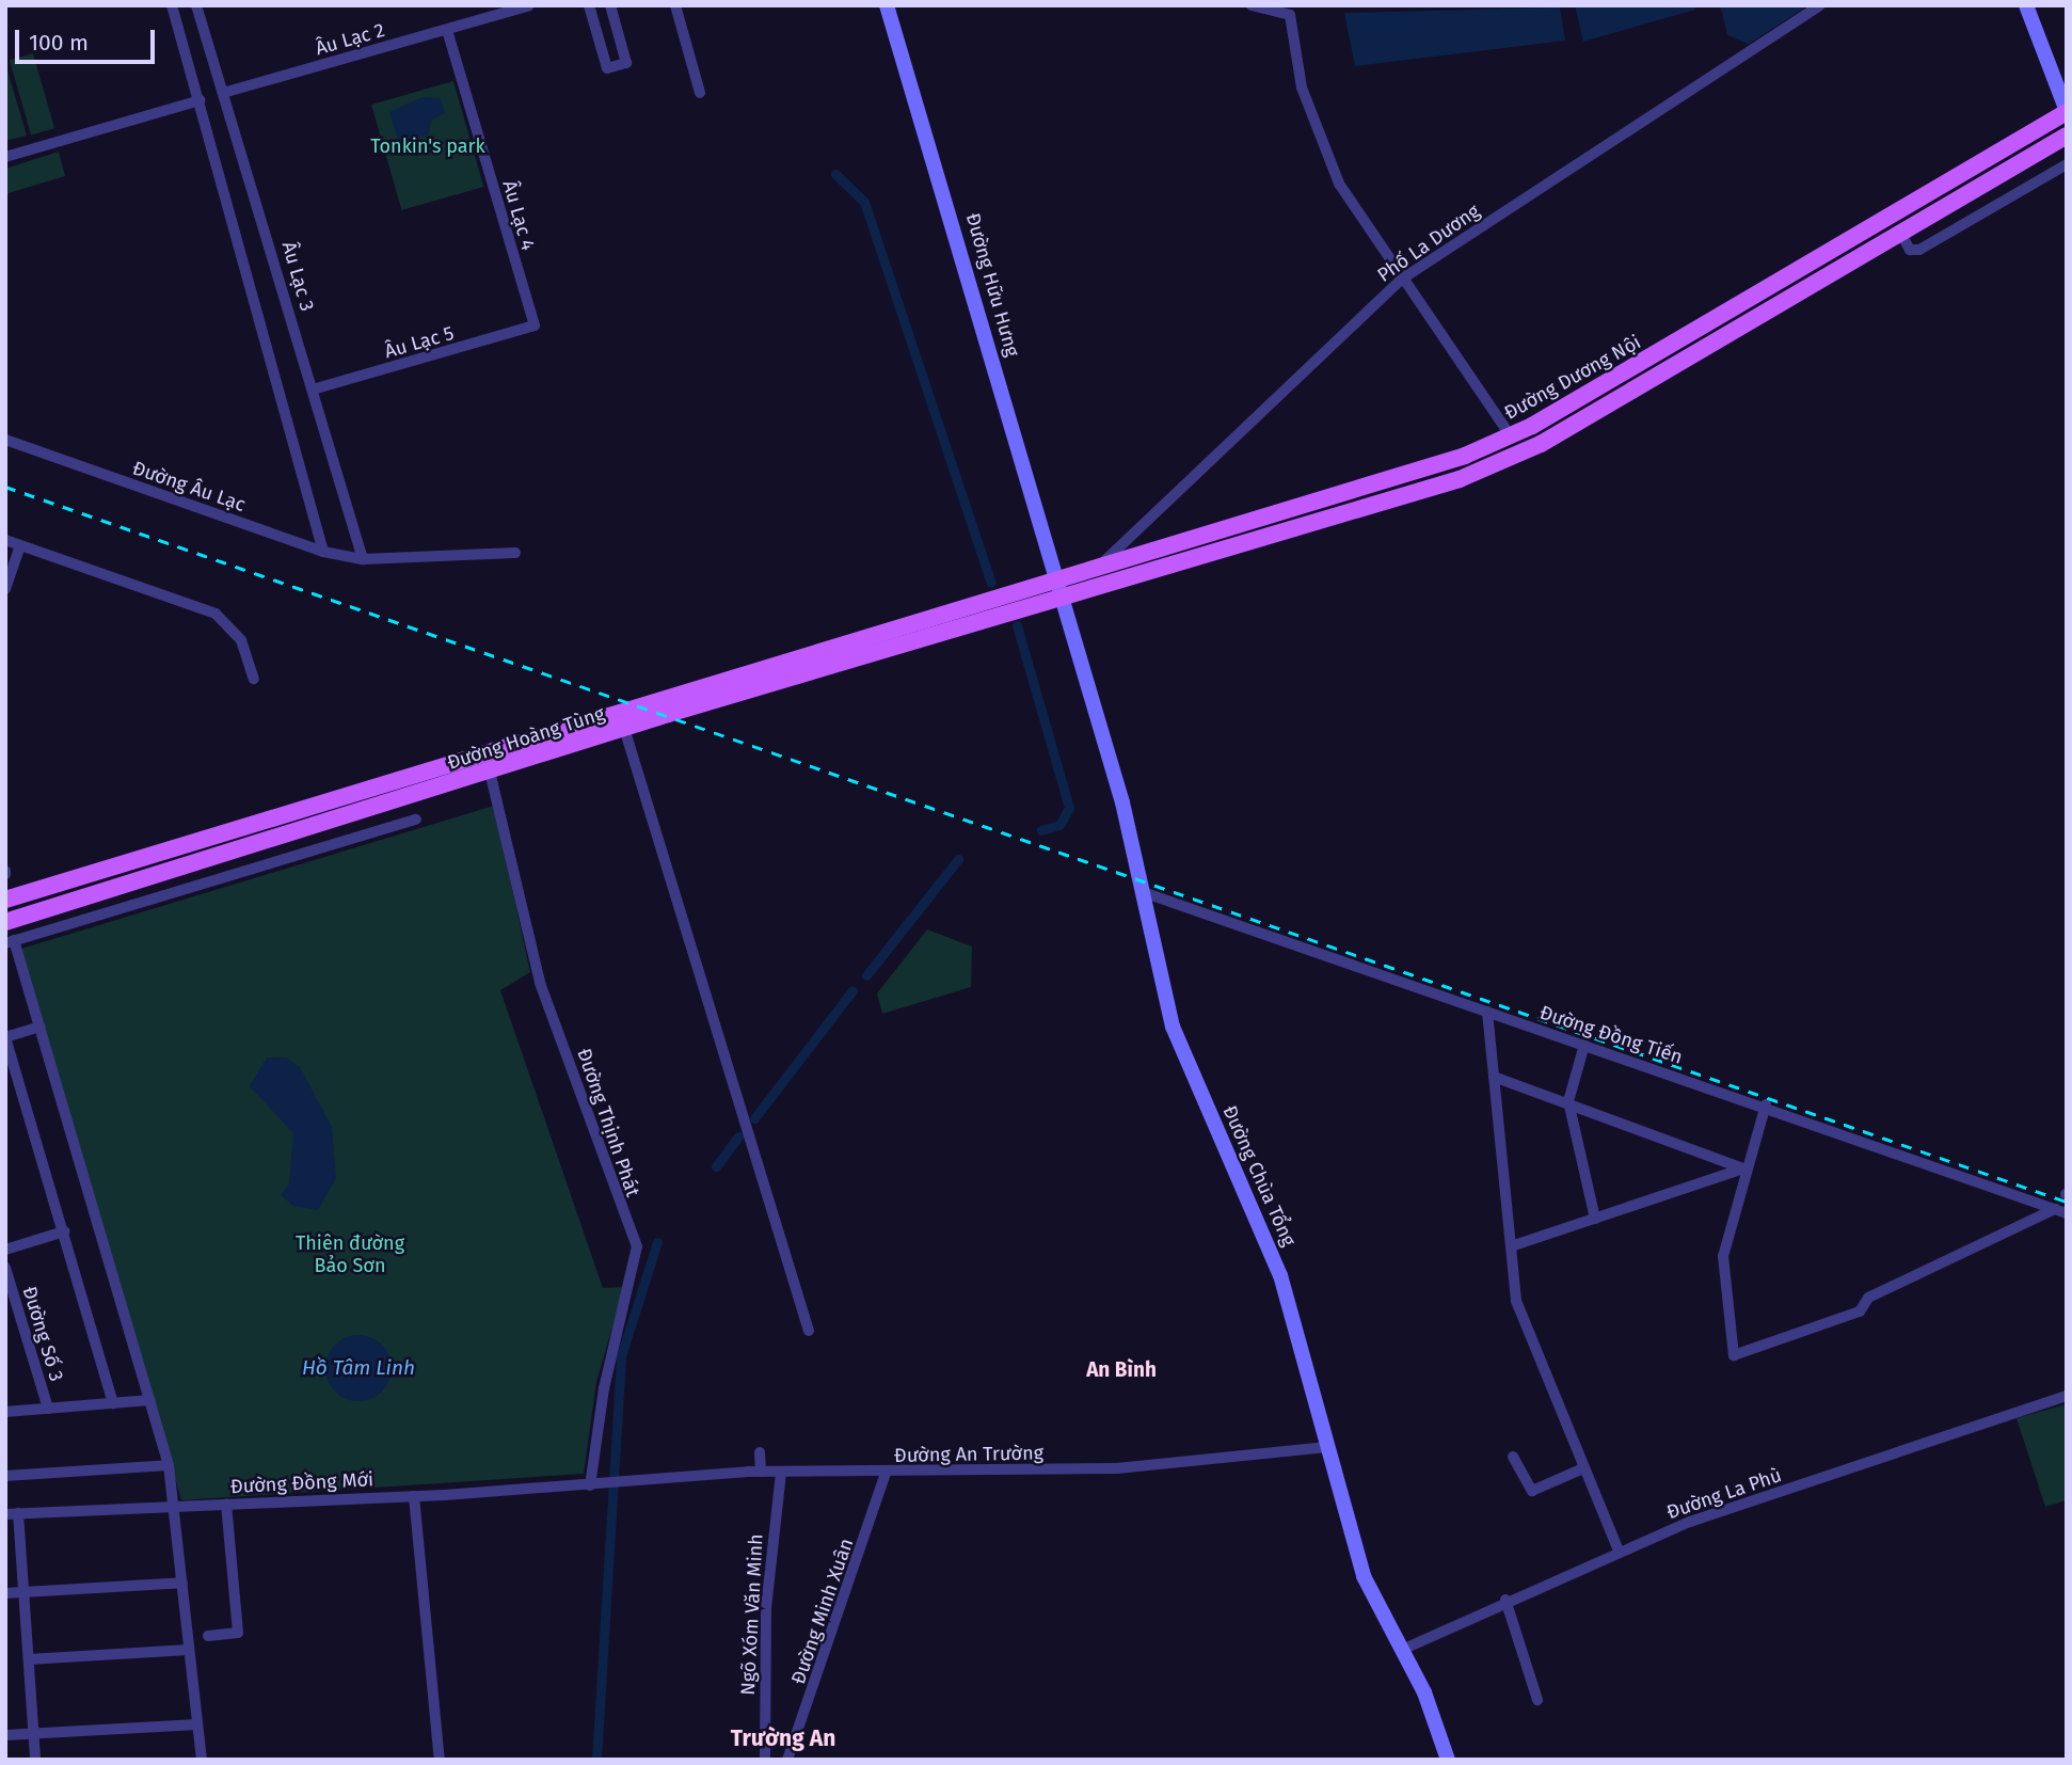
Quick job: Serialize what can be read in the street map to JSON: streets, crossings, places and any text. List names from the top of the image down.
{
  "streets": {
    "main road": [
      "Đường Hữu Hưng",
      "Đường Dương Nội",
      "Đường Hoàng Tùng",
      "Đường Chùa Tổng"
    ],
    "street": [
      "Âu Lạc 2",
      "Âu Lạc 4",
      "Phố La Dương",
      "Âu Lạc 3",
      "Âu Lạc 5",
      "Đường Âu Lạc",
      "Đường Đồng Tiến",
      "Đường Thịnh Phát",
      "Đường Số 3",
      "Đường An Trường",
      "Đường Đồng Mới",
      "Đường La Phù",
      "Đường Minh Xuân",
      "Ngõ Xóm Văn Minh"
    ]
  },
  "crossings": [
    ["Âu Lạc 2", "Âu Lạc 4"],
    ["Âu Lạc 2", "Âu Lạc 3"],
    ["Âu Lạc 4", "Âu Lạc 5"],
    ["Phố La Dương", "Đường Dương Nội"],
    ["Âu Lạc 3", "Âu Lạc 5"],
    ["Âu Lạc 3", "Đường Âu Lạc"],
    ["Đường Hữu Hưng", "Đường Dương Nội"],
    ["Đường Hữu Hưng", "Đường Hoàng Tùng"],
    ["Đường Hữu Hưng", "Đường Chùa Tổng"],
    ["Đường Dương Nội", "Đường Hoàng Tùng"],
    ["Đường Hoàng Tùng", "Đường Thịnh Phát"],
    ["Đường Hoàng Tùng", "Đường Chùa Tổng"],
    ["Đường Đồng Tiến", "Đường Chùa Tổng"],
    ["Đường Thịnh Phát", "Đường An Trường"],
    ["Đường Thịnh Phát", "Đường Đồng Mới"],
    ["Đường Chùa Tổng", "Đường An Trường"],
    ["Đường Chùa Tổng", "Đường La Phù"],
    ["Đường An Trường", "Đường Đồng Mới"],
    ["Đường An Trường", "Đường Minh Xuân"],
    ["Đường An Trường", "Ngõ Xóm Văn Minh"]
  ],
  "districts": ["An Bình", "Trường An"],
  "water": ["Hồ Tâm Linh"],
  "parks": ["Tonkin's park", "Thiên đường Bảo Sơn"],
  "scale_bar": "100 m"
}
